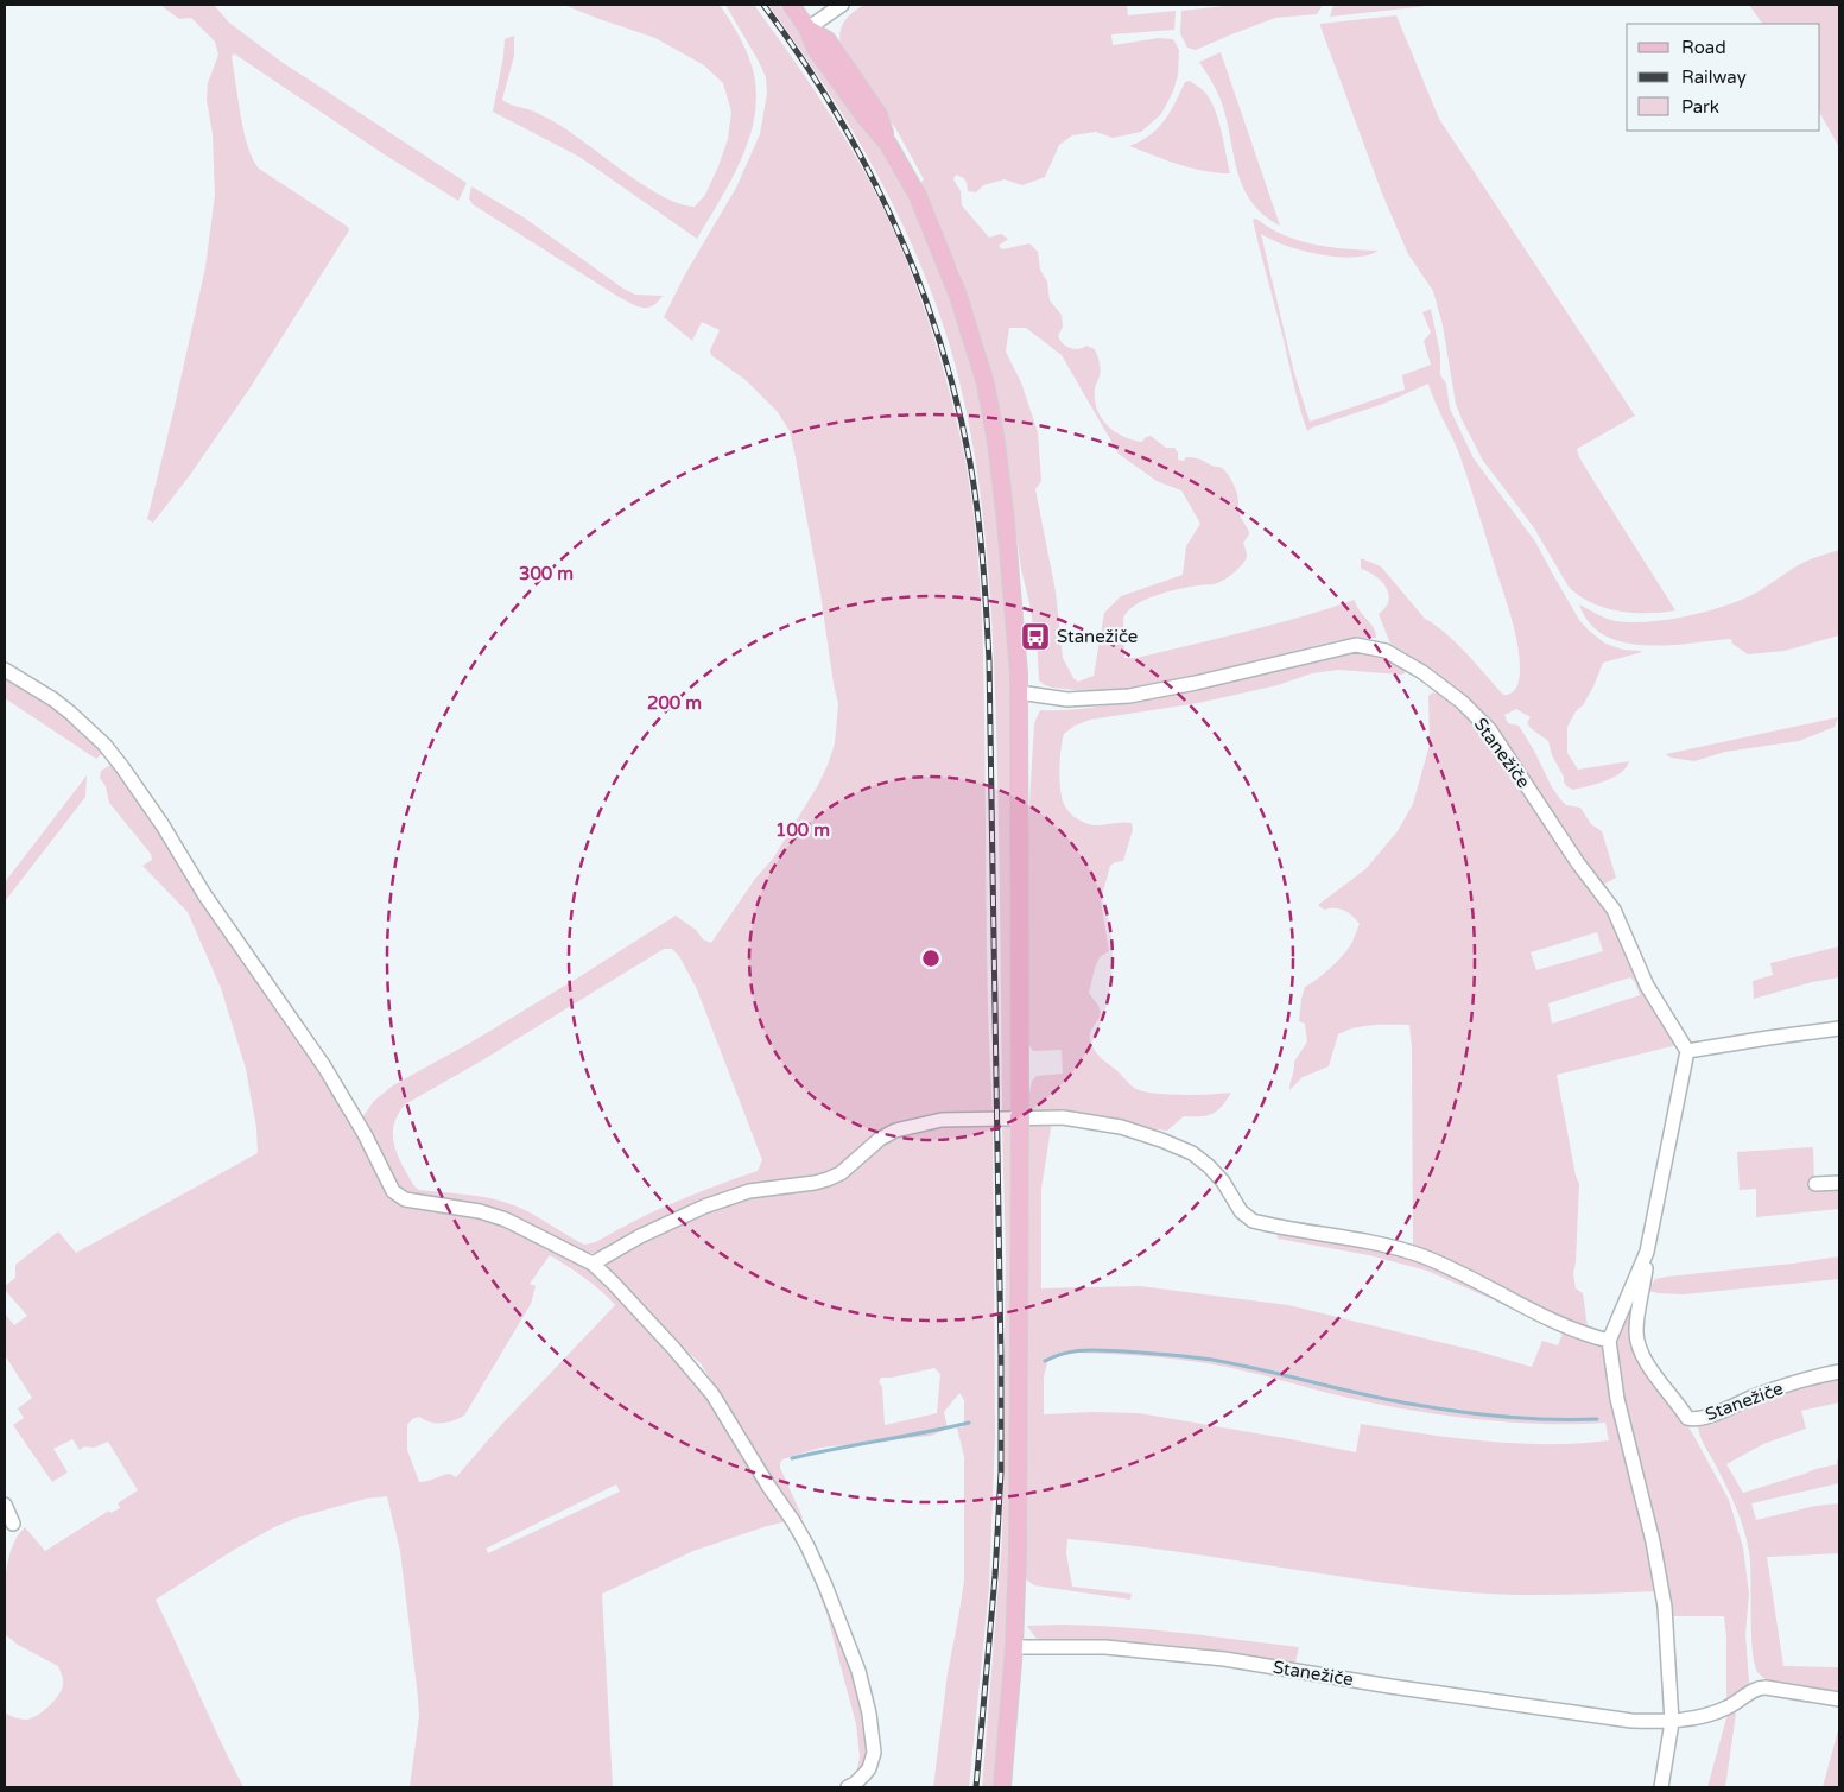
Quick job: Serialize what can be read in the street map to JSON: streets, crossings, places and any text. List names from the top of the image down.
{
  "streets": {
    "street": ["Stanežiče"]
  },
  "places": {
    "bus stop": ["Stanežiče"]
  },
  "legend": ["Road", "Railway", "Park"],
  "rings": ["300 m", "200 m", "100 m"]
}
